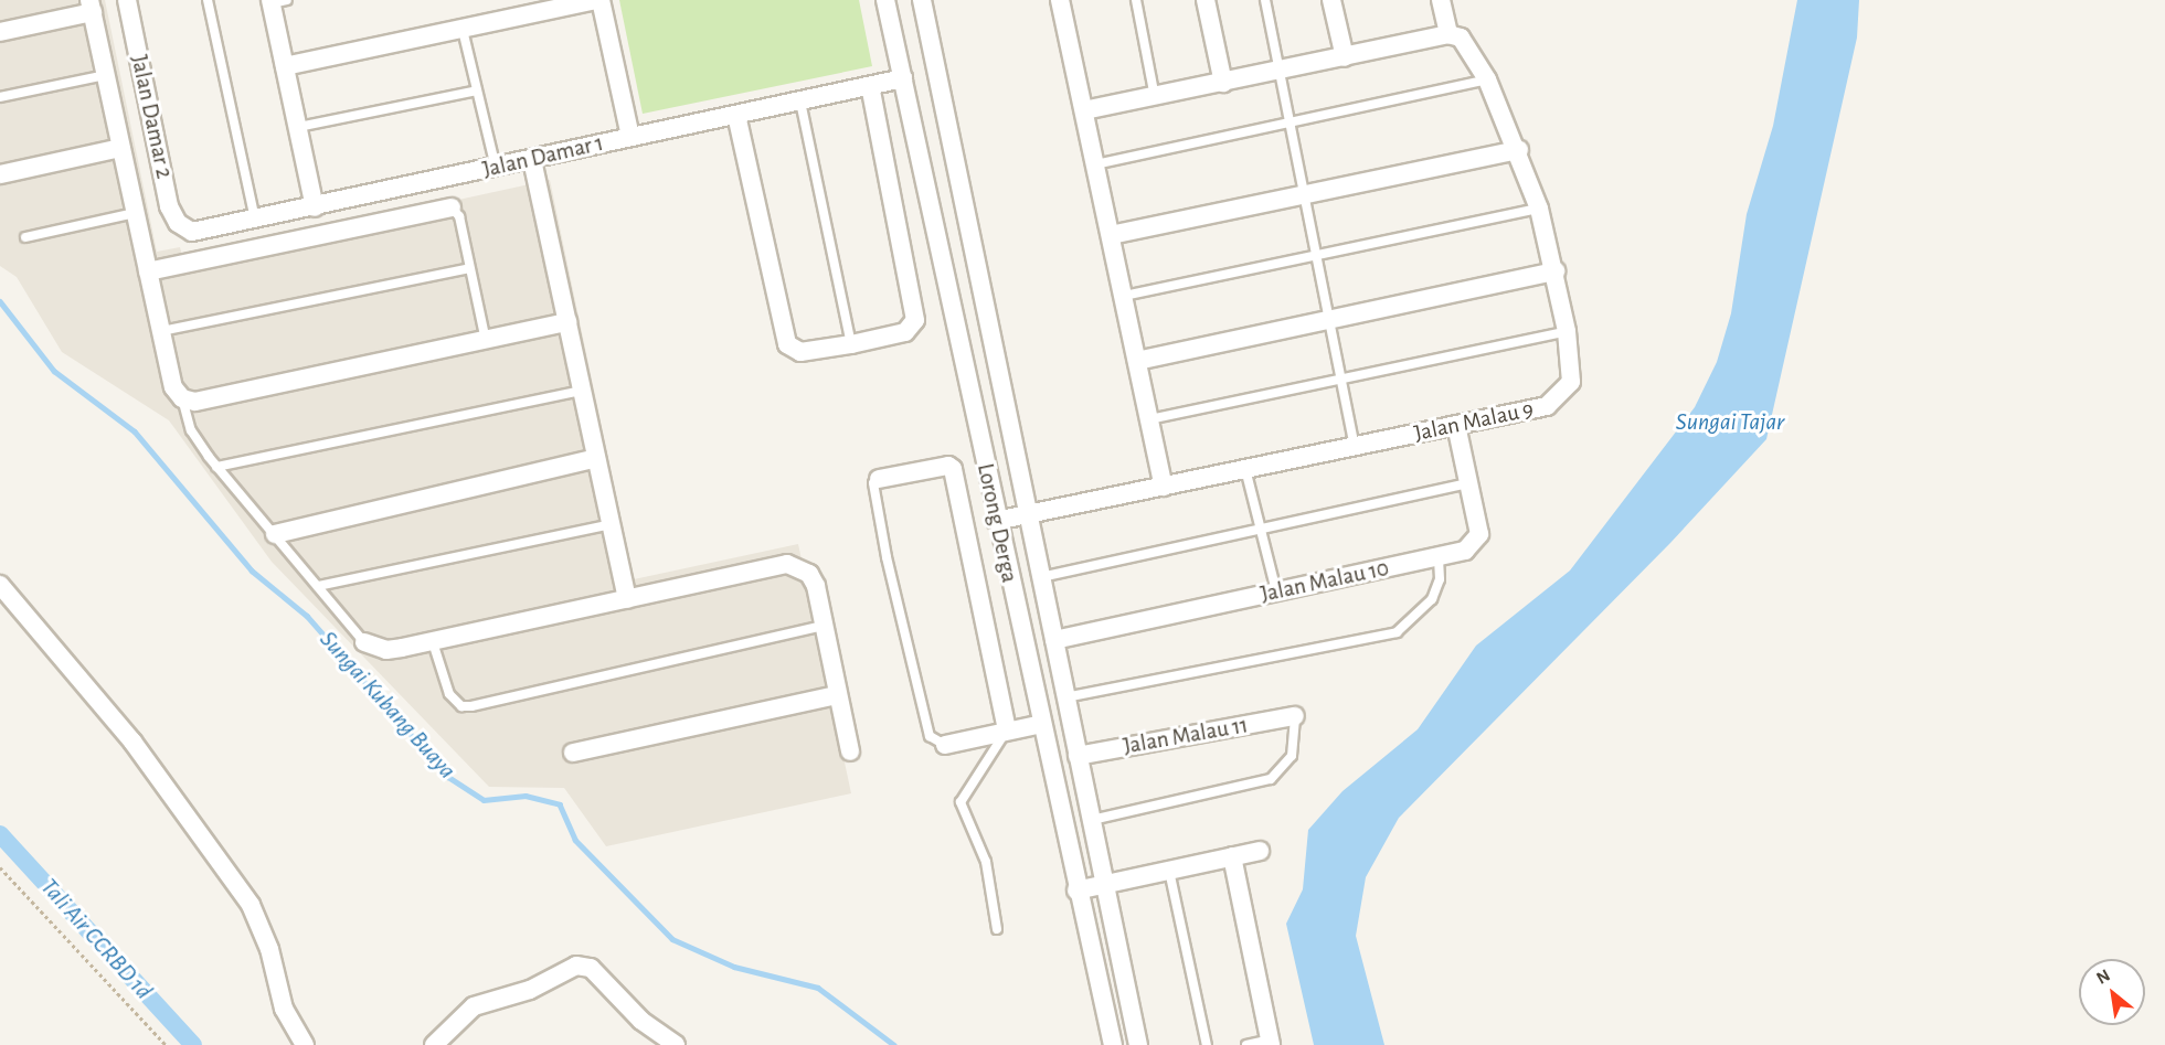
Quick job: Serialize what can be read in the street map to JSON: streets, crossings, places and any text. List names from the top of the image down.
{
  "streets": {
    "street": [
      "Jalan Damar 2",
      "Jalan Damar 1",
      "Jalan Malau 9",
      "Lorong Derga",
      "Jalan Malau 10",
      "Jalan Malau 11"
    ]
  },
  "crossings": [
    ["Jalan Damar 2", "Jalan Damar 1"],
    ["Jalan Damar 1", "Lorong Derga"],
    ["Jalan Malau 9", "Lorong Derga"],
    ["Jalan Malau 9", "Jalan Malau 10"]
  ],
  "water": ["Sungai Tajar", "Sungai Kubang Buaya", "Tali Air CCRBD 1d"],
  "north": "top left"
}
